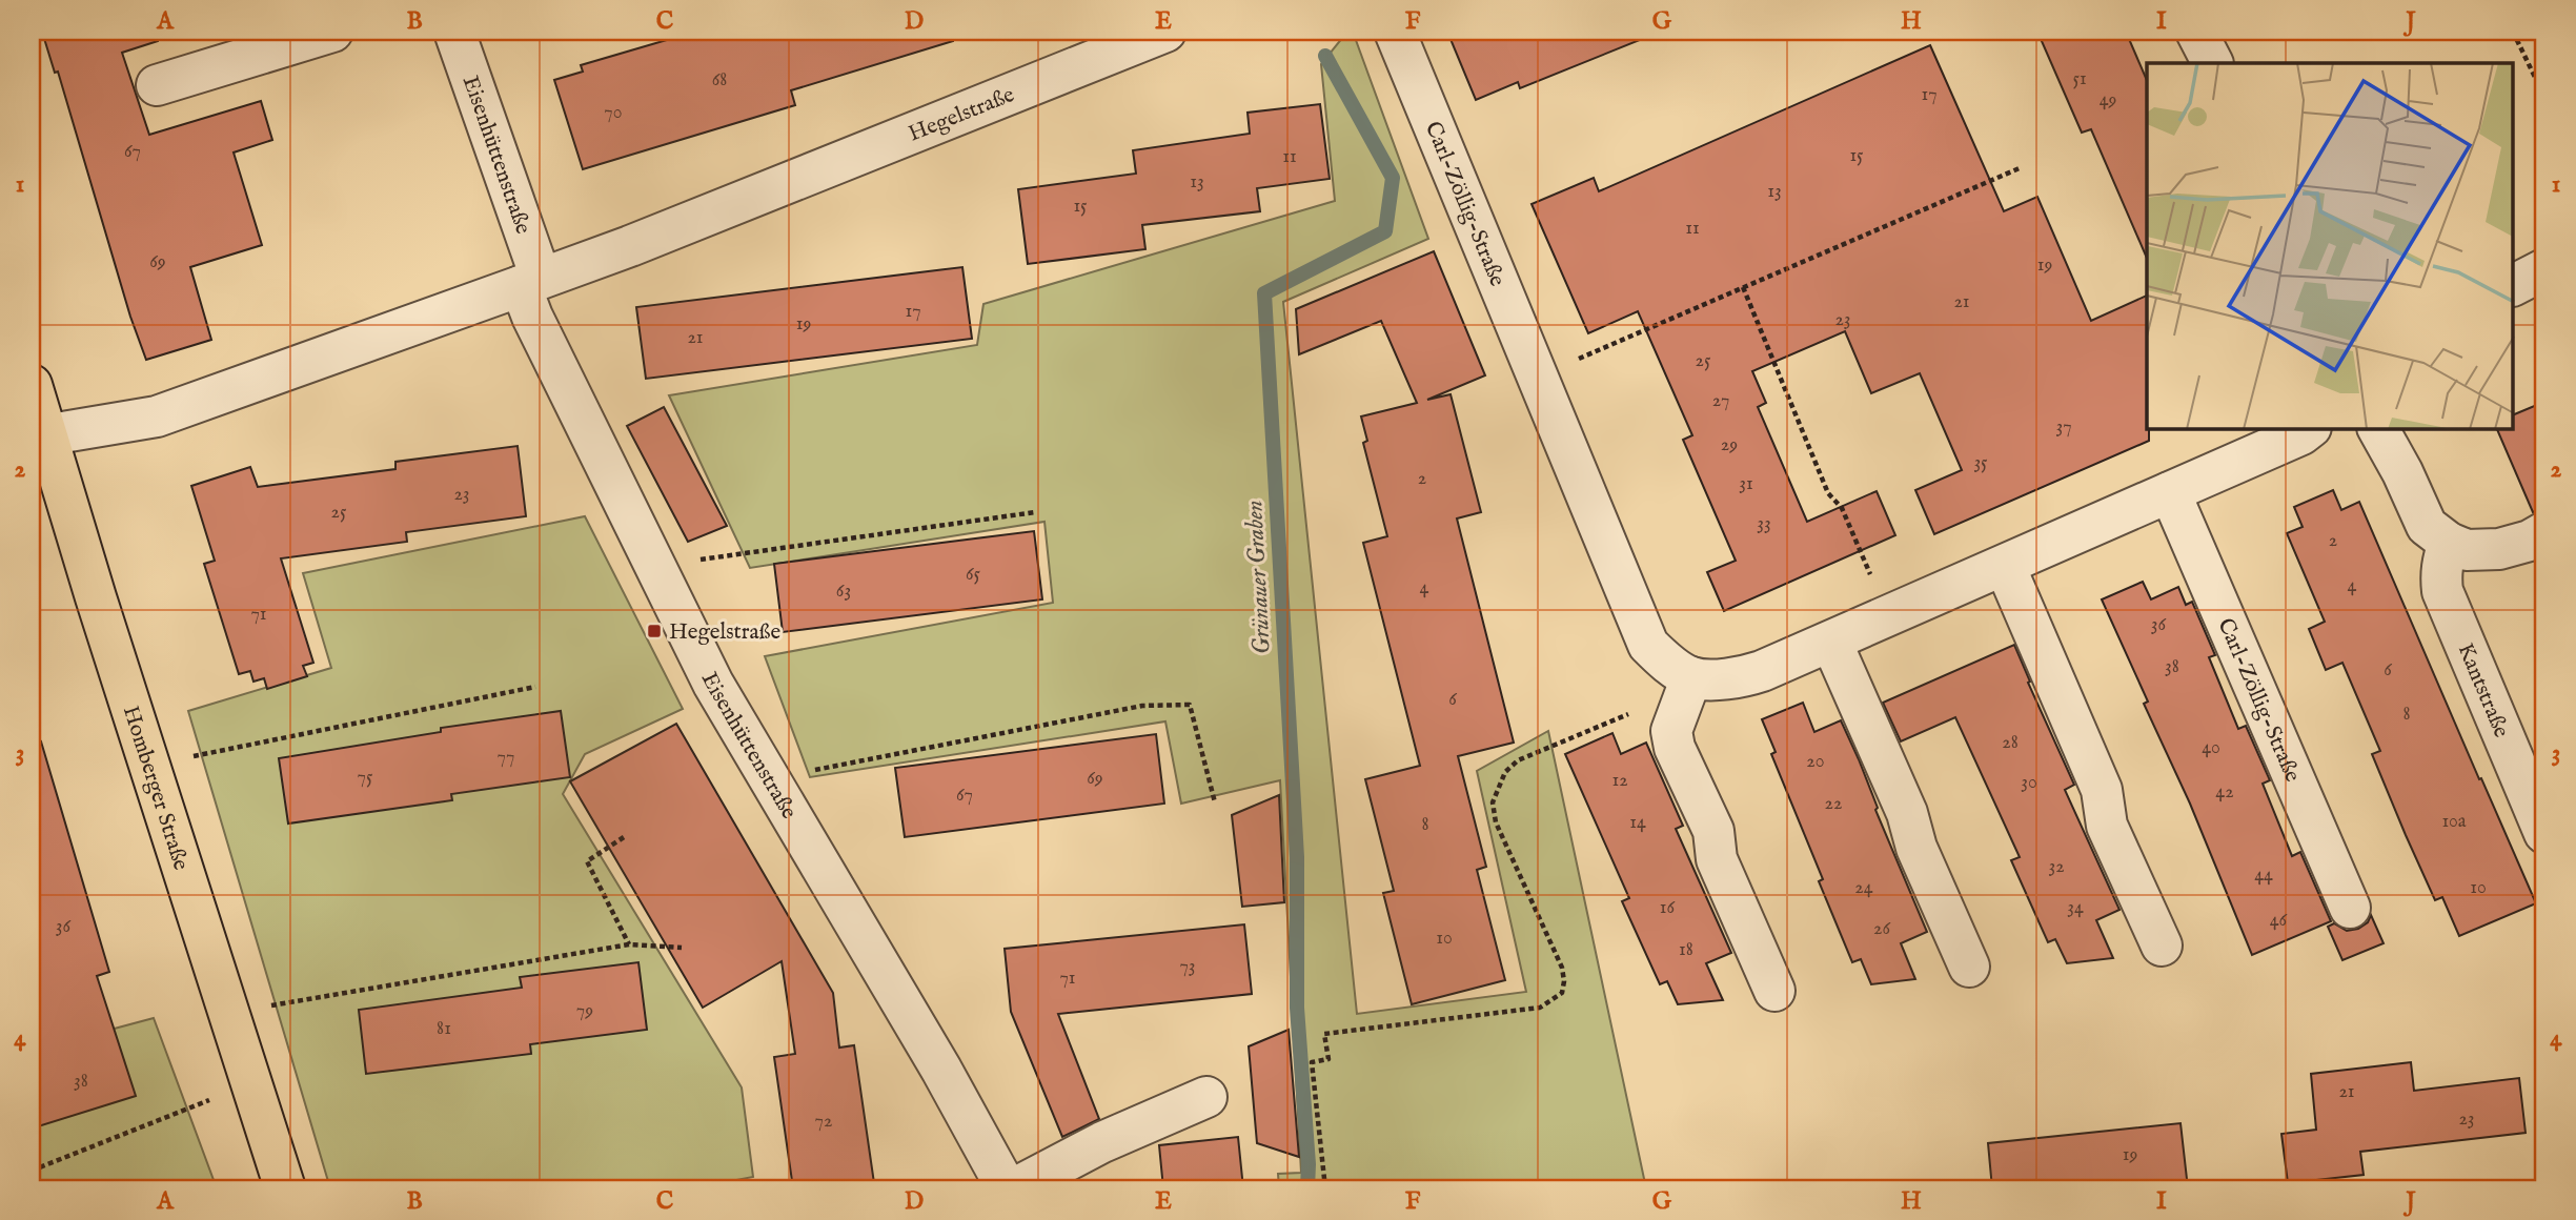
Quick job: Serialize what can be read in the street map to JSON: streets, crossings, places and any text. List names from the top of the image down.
{
  "streets": {
    "main road": ["Homberger Straße"],
    "street": [
      "Hegelstraße",
      "Eisenhüttenstraße",
      "Carl-Zöllig-Straße",
      "Kantstraße"
    ]
  },
  "crossings": [
    ["Hegelstraße", "Eisenhüttenstraße"],
    ["Hegelstraße", "Homberger Straße"]
  ],
  "water": ["Grünauer Graben"],
  "places": {
    "transit": ["Hegelstraße"]
  },
  "house_numbers": [
    "51",
    "68",
    "17",
    "49",
    "70",
    "67",
    "15",
    "11",
    "13",
    "13",
    "15",
    "11",
    "69",
    "19",
    "21",
    "17",
    "23",
    "19",
    "21",
    "25",
    "27",
    "37",
    "29",
    "35",
    "2",
    "31",
    "23",
    "25",
    "33",
    "2",
    "65",
    "4",
    "4",
    "63",
    "71",
    "36",
    "38",
    "6",
    "6",
    "8",
    "28",
    "40",
    "77",
    "20",
    "75",
    "69",
    "12",
    "30",
    "42",
    "67",
    "22",
    "10a",
    "14",
    "8",
    "32",
    "44",
    "24",
    "10",
    "16",
    "34",
    "46",
    "36",
    "26",
    "10",
    "18",
    "73",
    "71",
    "79",
    "81",
    "38",
    "21",
    "23",
    "72",
    "19"
  ],
  "grid": {
    "columns": [
      "A",
      "B",
      "C",
      "D",
      "E",
      "F",
      "G",
      "H",
      "I",
      "J"
    ],
    "rows": [
      "1",
      "2",
      "3",
      "4"
    ]
  }
}
